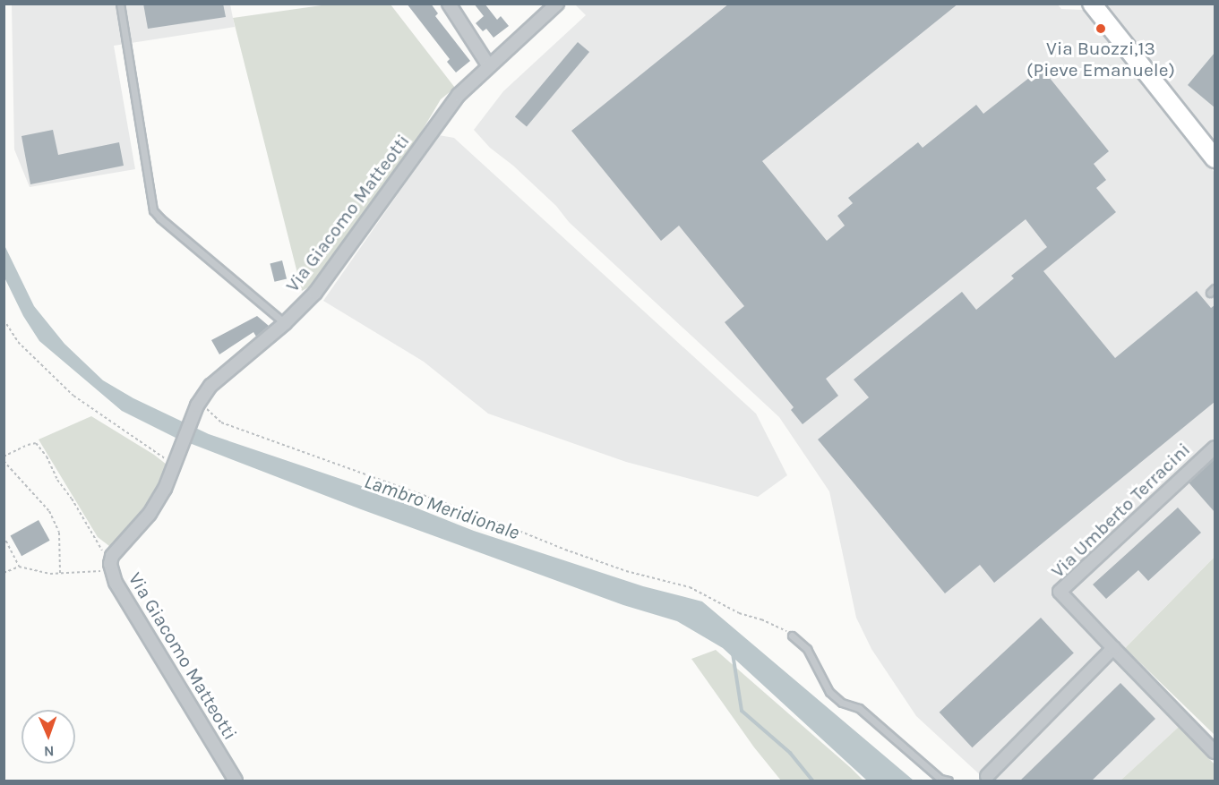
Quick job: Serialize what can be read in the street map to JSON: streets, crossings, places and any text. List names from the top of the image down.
{
  "streets": {
    "street": ["Via Giacomo Matteotti", "Via Umberto Terracini"]
  },
  "water": ["Lambro Meridionale"],
  "places": ["Via Buozzi,13 (Pieve Emanuele)"],
  "north": "bottom"
}
